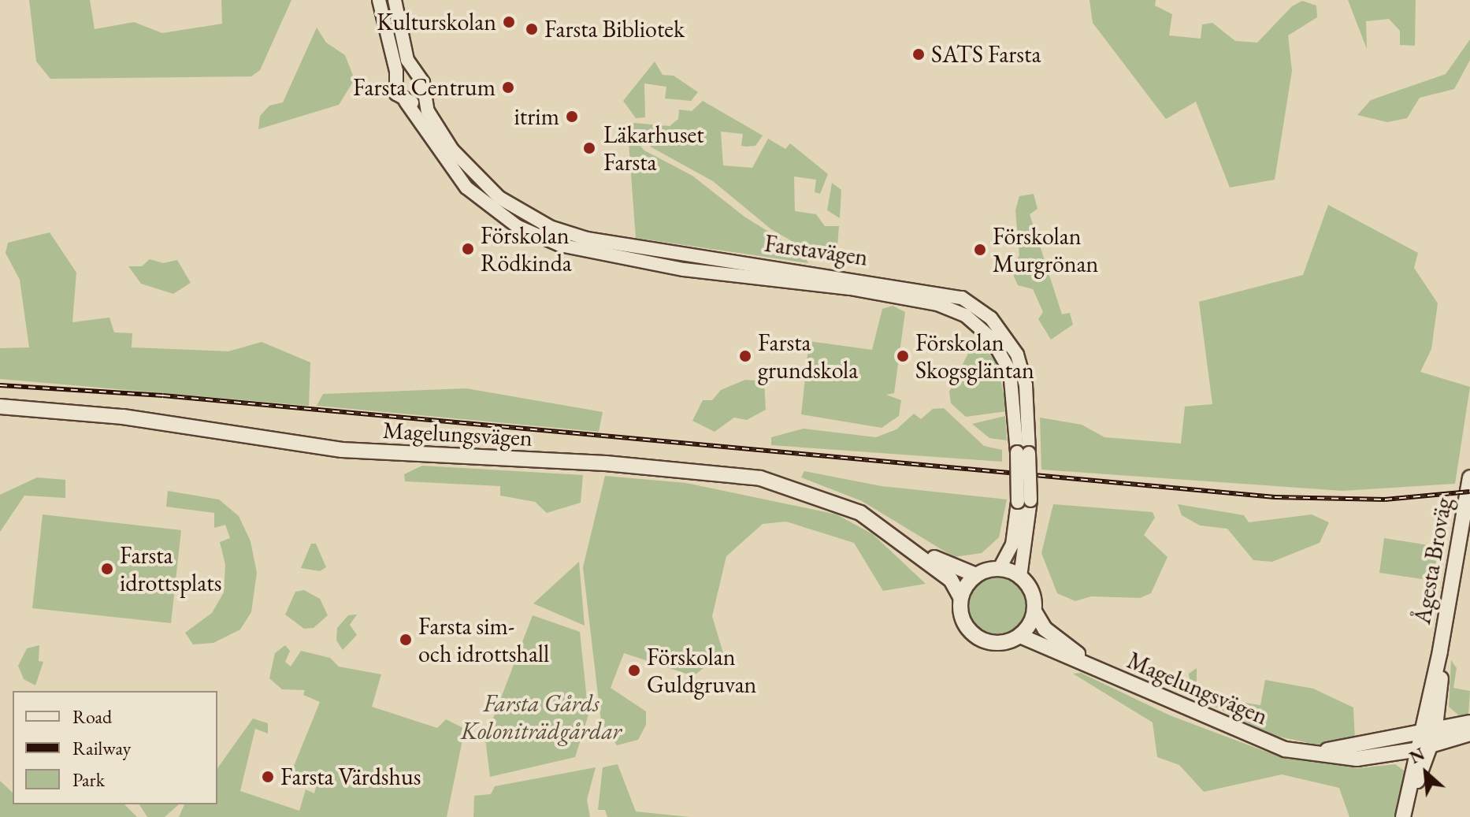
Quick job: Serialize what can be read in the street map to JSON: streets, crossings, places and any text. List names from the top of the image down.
{
  "streets": {
    "main road": ["Magelungsvägen", "Ågesta Broväg"],
    "street": ["Farstavägen"]
  },
  "crossings": [
    ["Farstavägen", "Magelungsvägen"],
    ["Magelungsvägen", "Ågesta Broväg"]
  ],
  "parks": ["Farsta Gårds Koloniträdgårdar"],
  "places": [
    "Kulturskolan",
    "Farsta Bibliotek",
    "SATS Farsta",
    "Farsta Centrum",
    "itrim",
    "Läkarhuset Farsta",
    "Förskolan Rödkinda",
    "Förskolan Murgrönan",
    "Farsta grundskola",
    "Förskolan Skogsgläntan",
    "Farsta idrottsplats",
    "Farsta sim- och idrottshall",
    "Förskolan Guldgruvan",
    "Farsta Värdshus"
  ],
  "legend": ["Road", "Railway", "Park"],
  "north": "top left"
}
